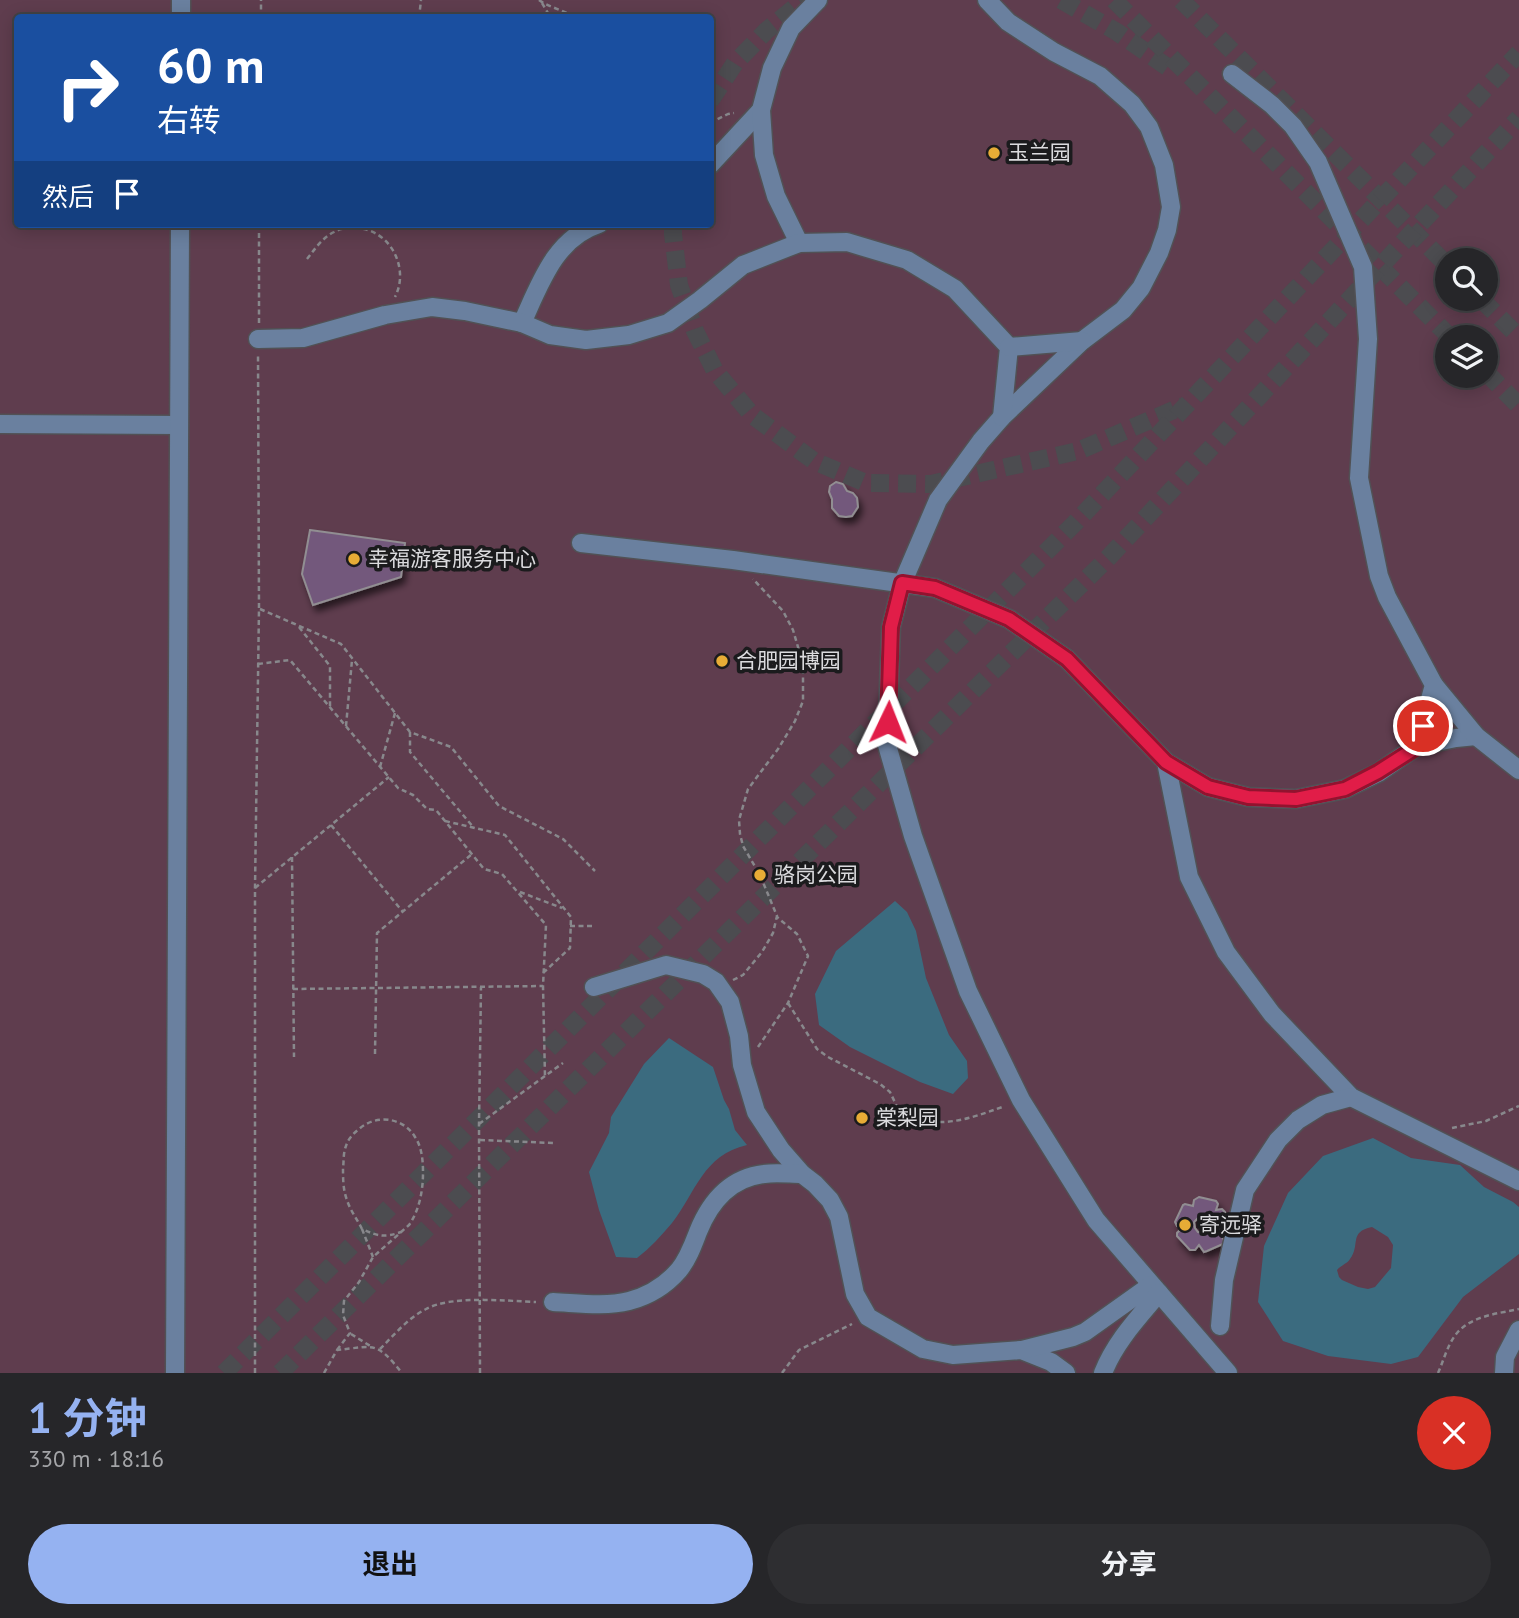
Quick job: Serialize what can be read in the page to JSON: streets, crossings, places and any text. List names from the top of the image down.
{
  "places": [
    "玉兰园",
    "幸福游客服务中心",
    "合肥园博园",
    "骆岗公园",
    "棠梨园",
    "寄远驿"
  ],
  "page": {
    "turn": ["60 m", "右转"],
    "then": "然后",
    "heading": ["1 分钟", "330 m · 18:16"],
    "buttons": ["退出", "分享"]
  }
}
